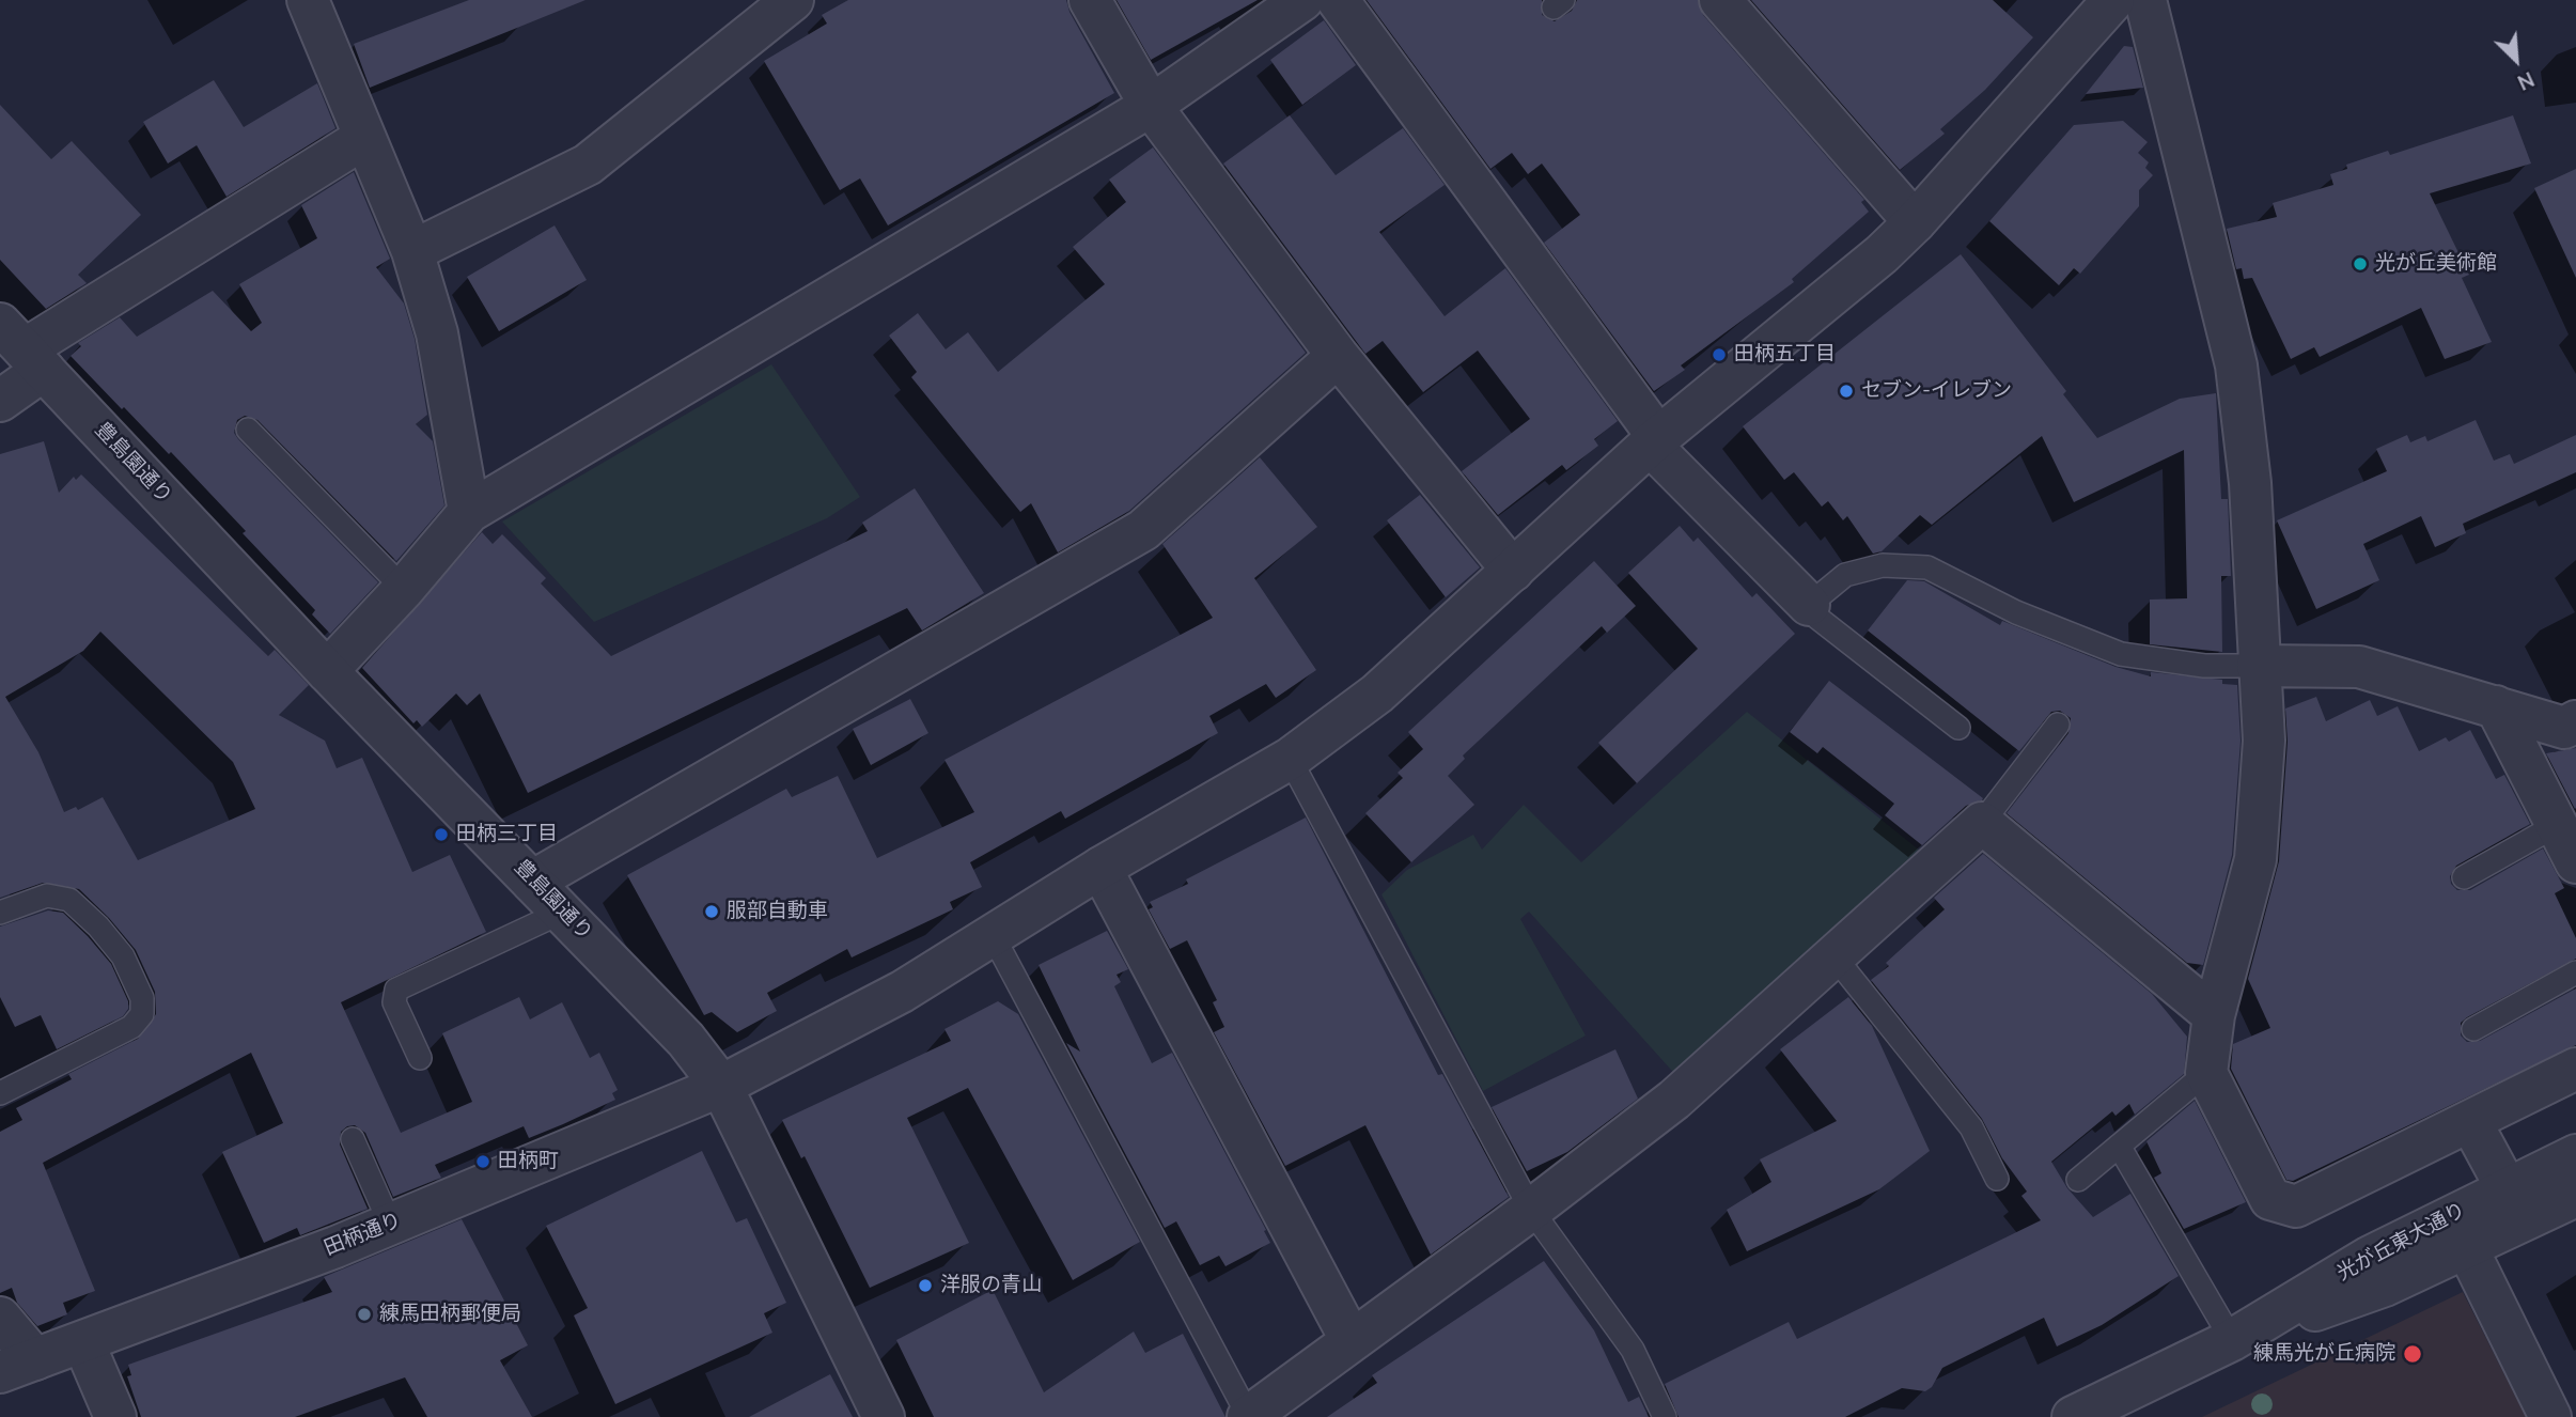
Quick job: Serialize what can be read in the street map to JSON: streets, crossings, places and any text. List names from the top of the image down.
{
  "streets": {
    "street": ["豊島園通り", "田柄通り", "光が丘東大通り"]
  },
  "crossings": [
    ["豊島園通り", "田柄通り"]
  ],
  "places": [
    "光が丘美術館",
    "田柄五丁目",
    "セブン-イレブン",
    "田柄三丁目",
    "服部自動車",
    "田柄町",
    "洋服の青山",
    "練馬田柄郵便局",
    "練馬光が丘病院"
  ],
  "north": "bottom right"
}
